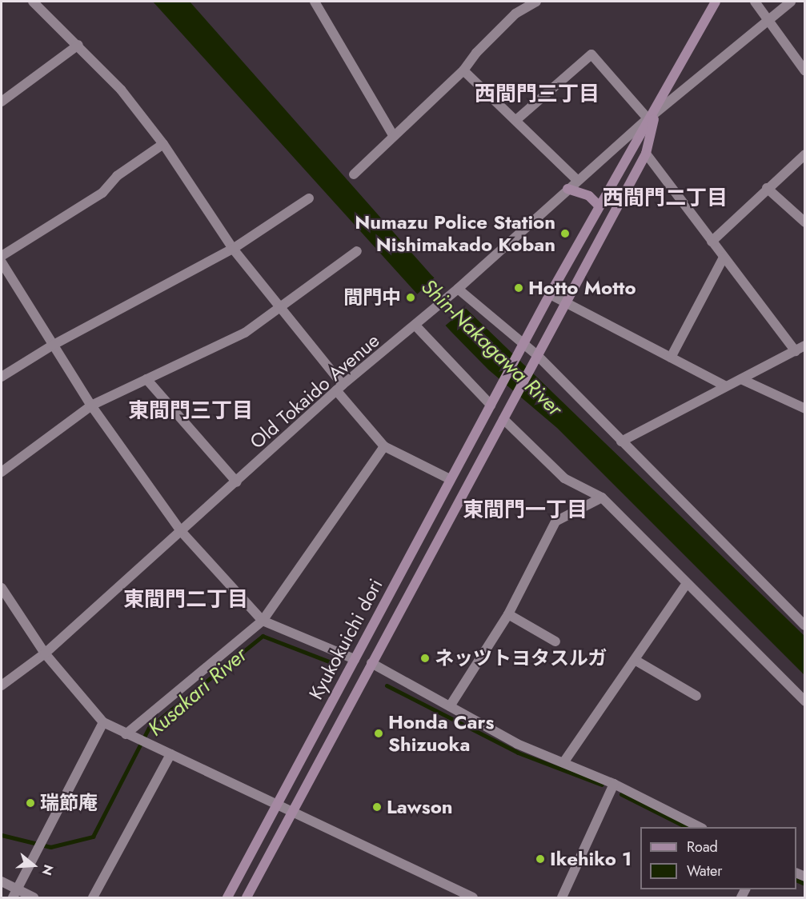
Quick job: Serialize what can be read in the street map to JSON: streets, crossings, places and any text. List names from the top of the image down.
{
  "streets": {
    "main road": ["Kyukokuichi dori"],
    "street": ["Old Tokaido Avenue"]
  },
  "crossings": [
    ["Old Tokaido Avenue", "Kyukokuichi dori"]
  ],
  "districts": [
    "西間門三丁目",
    "西間門二丁目",
    "東間門三丁目",
    "東間門一丁目",
    "東間門二丁目"
  ],
  "water": ["Shin-Nakagawa River", "Kusakari River"],
  "places": [
    "Numazu Police Station Nishimakado Koban",
    "Hotto Motto",
    "間門中",
    "ネッツトヨタスルガ",
    "Honda Cars Shizuoka",
    "瑞節庵",
    "Lawson",
    "Ikehiko 1"
  ],
  "legend": ["Road", "Water"],
  "north": "right"
}
